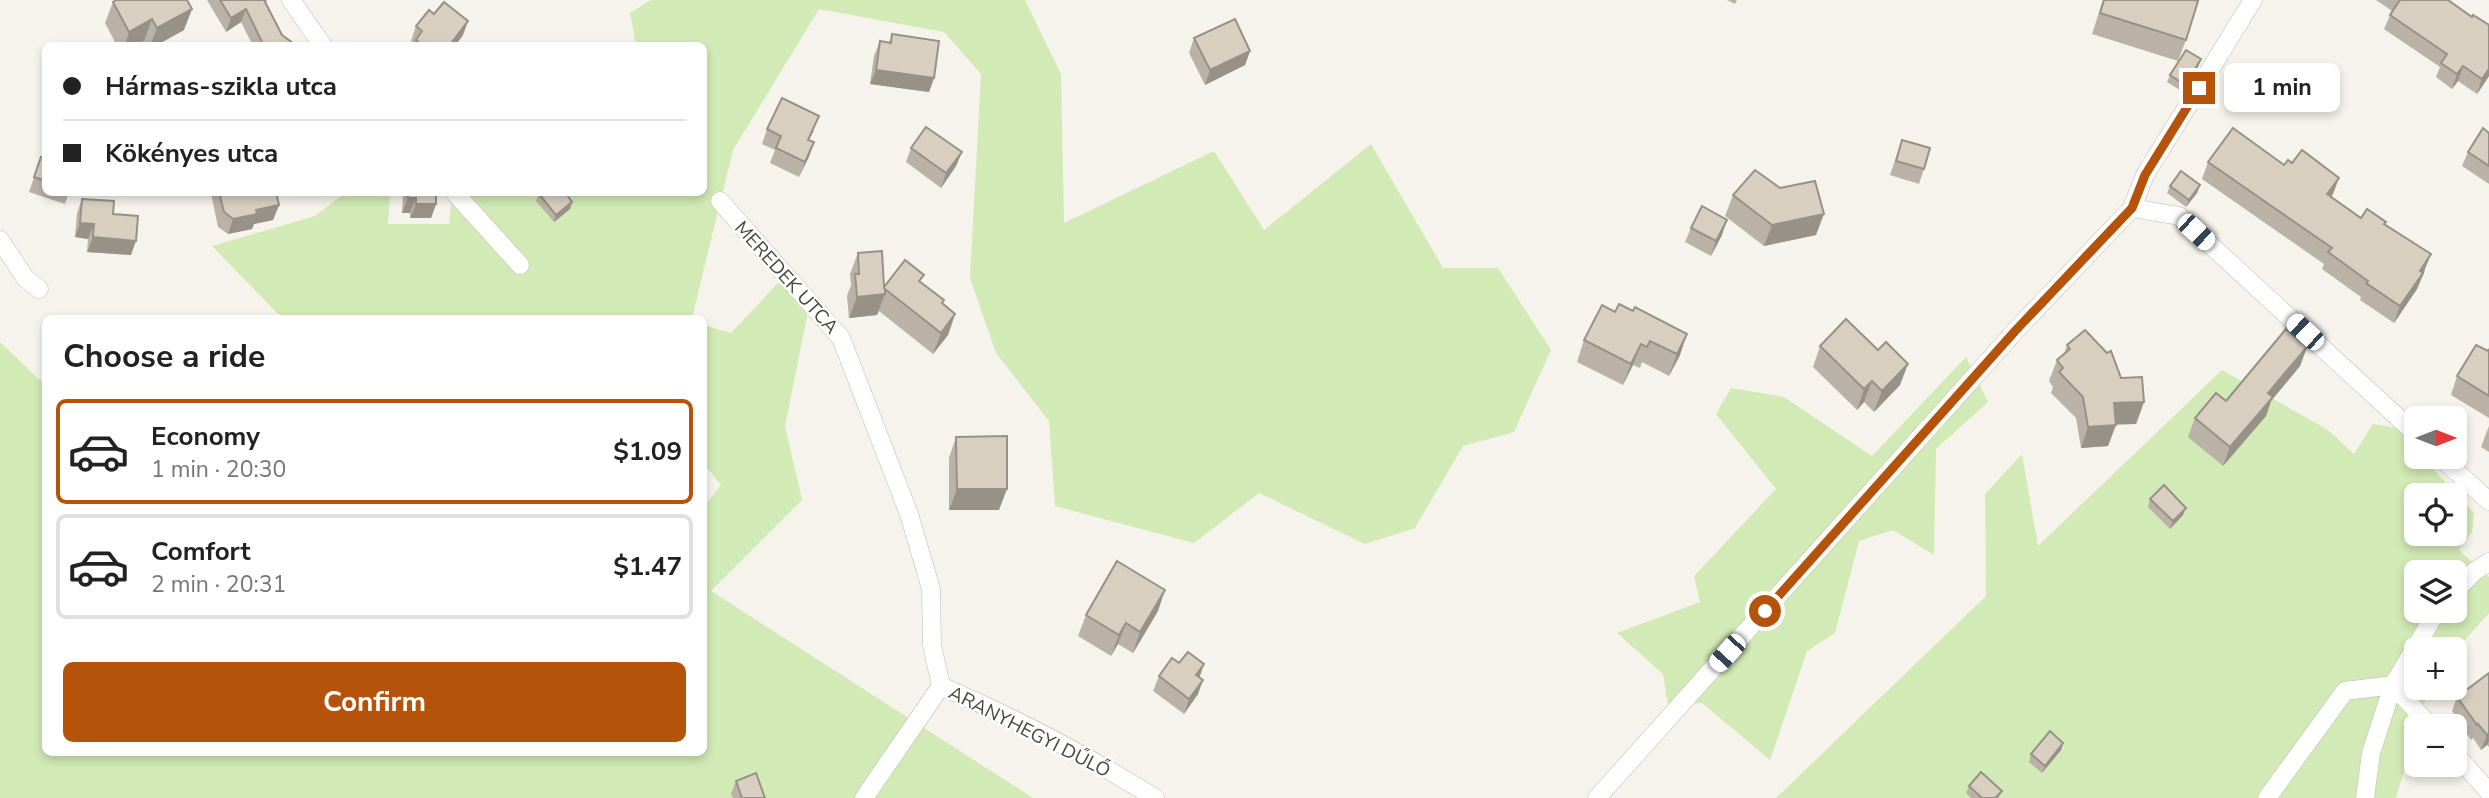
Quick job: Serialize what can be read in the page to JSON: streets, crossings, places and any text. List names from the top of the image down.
{
  "streets": {
    "street": ["MEREDEK UTCA", "ARANYHEGYI DŰLŐ"]
  },
  "crossings": [
    ["MEREDEK UTCA", "ARANYHEGYI DŰLŐ"]
  ],
  "north": "right",
  "page": {
    "banner": ["Hármas-szikla utca", "Kökényes utca"],
    "bubble": "1 min",
    "heading": "Choose a ride",
    "list": [
      {
        "name": "Economy",
        "note": "1 min · 20:30",
        "value": "$1.09"
      },
      {
        "name": "Comfort",
        "note": "2 min · 20:31",
        "value": "$1.47"
      }
    ],
    "map_buttons": ["+", "−"],
    "buttons": "Confirm"
  }
}
